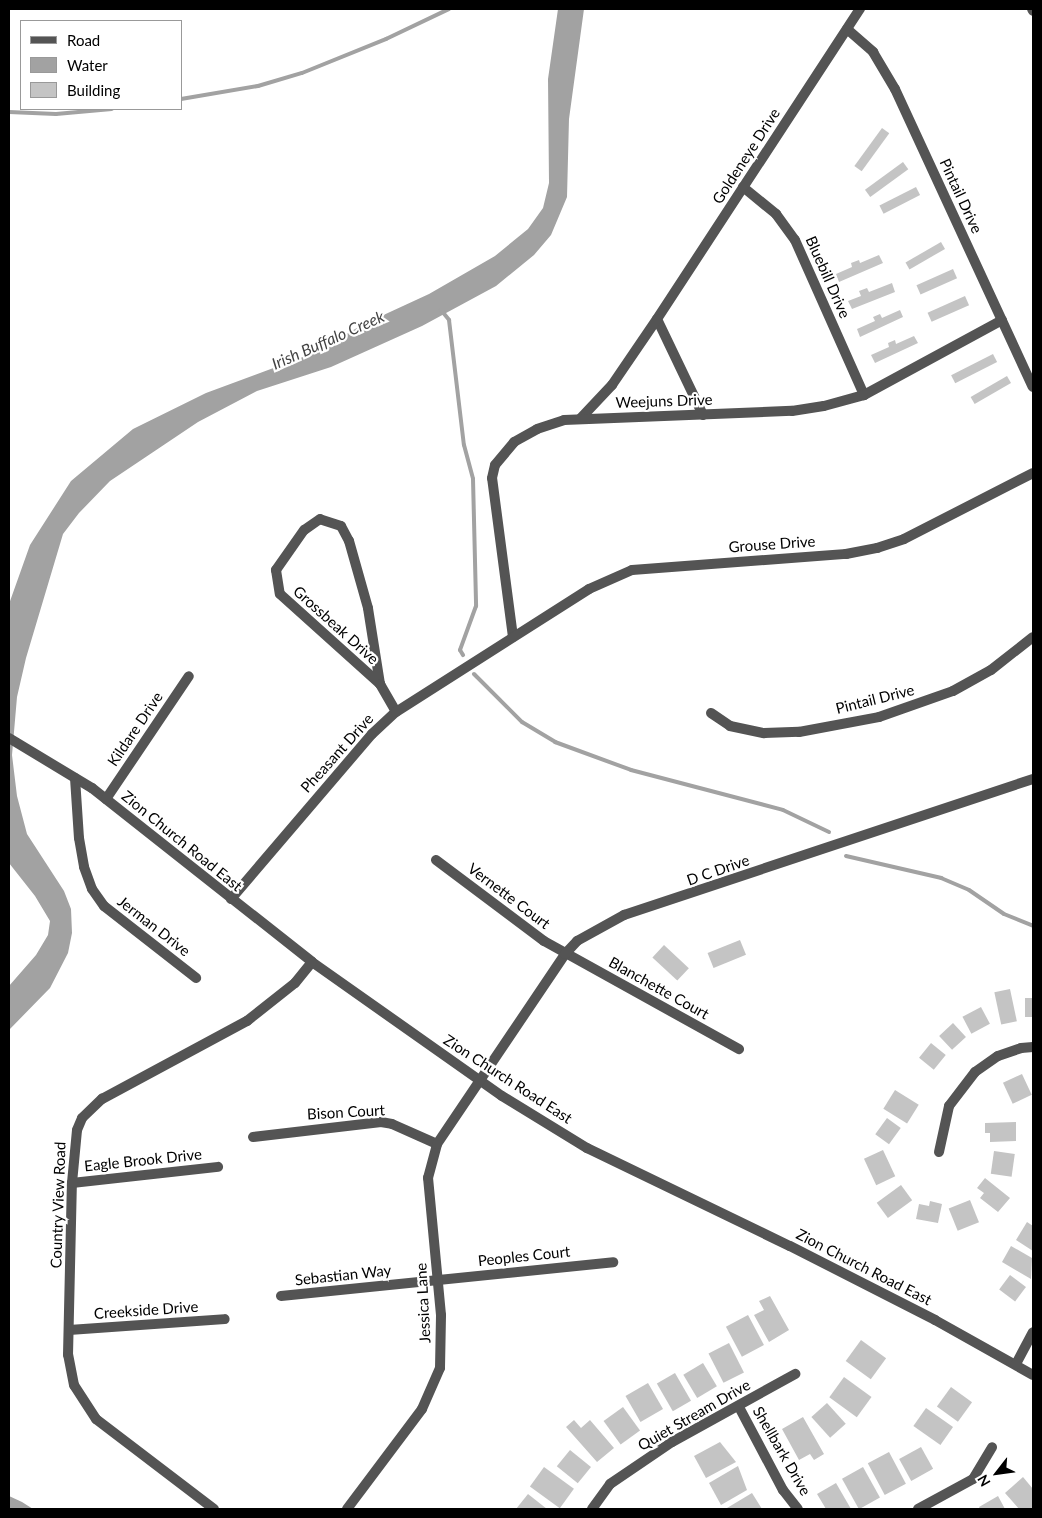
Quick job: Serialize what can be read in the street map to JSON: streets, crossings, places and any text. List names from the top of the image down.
{
  "streets": {
    "street": [
      "Goldeneye Drive",
      "Pintail Drive",
      "Bluebill Drive",
      "Weejuns Drive",
      "Grouse Drive",
      "Grossbeak Drive",
      "Kildare Drive",
      "Pheasant Drive",
      "Zion Church Road East",
      "D C Drive",
      "Vernette Court",
      "Jerman Drive",
      "Blanchette Court",
      "Bison Court",
      "Eagle Brook Drive",
      "Country View Road",
      "Peoples Court",
      "Sebastian Way",
      "Jessica Lane",
      "Creekside Drive",
      "Quiet Stream Drive",
      "Shellbark Drive"
    ]
  },
  "crossings": [
    ["Goldeneye Drive", "Pintail Drive"],
    ["Goldeneye Drive", "Bluebill Drive"],
    ["Goldeneye Drive", "Weejuns Drive"],
    ["Pintail Drive", "Weejuns Drive"],
    ["Bluebill Drive", "Weejuns Drive"],
    ["Weejuns Drive", "Grouse Drive"],
    ["Weejuns Drive", "Pheasant Drive"],
    ["Grouse Drive", "Pheasant Drive"],
    ["Grossbeak Drive", "Pheasant Drive"],
    ["Kildare Drive", "Zion Church Road East"],
    ["Pheasant Drive", "Zion Church Road East"],
    ["Zion Church Road East", "D C Drive"],
    ["Zion Church Road East", "Jerman Drive"],
    ["Zion Church Road East", "Country View Road"],
    ["Zion Church Road East", "Jessica Lane"],
    ["D C Drive", "Vernette Court"],
    ["D C Drive", "Blanchette Court"],
    ["D C Drive", "Jessica Lane"],
    ["Vernette Court", "Blanchette Court"],
    ["Bison Court", "Jessica Lane"],
    ["Eagle Brook Drive", "Country View Road"],
    ["Country View Road", "Creekside Drive"],
    ["Peoples Court", "Sebastian Way"],
    ["Peoples Court", "Jessica Lane"],
    ["Sebastian Way", "Jessica Lane"],
    ["Quiet Stream Drive", "Shellbark Drive"]
  ],
  "water": ["Irish Buffalo Creek"],
  "legend": ["Road", "Water", "Building"],
  "north": "bottom left"
}
